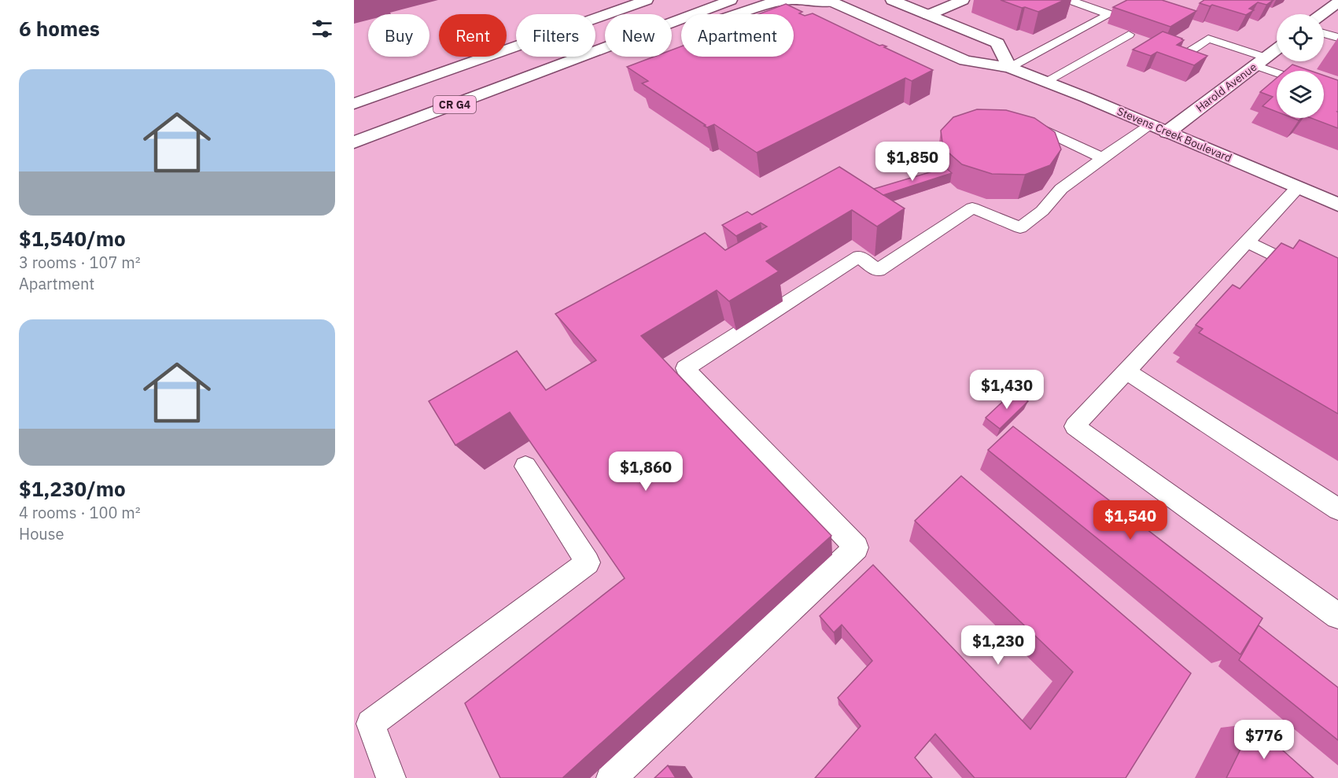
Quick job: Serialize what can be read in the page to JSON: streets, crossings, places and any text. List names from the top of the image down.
{
  "streets": {
    "main road": ["Harold Avenue", "CR G4", "Stevens Creek Boulevard"]
  },
  "crossings": [
    ["Harold Avenue", "Stevens Creek Boulevard"]
  ],
  "page": {
    "heading": "6 homes",
    "chip": [
      "Buy",
      "Rent",
      "Filters",
      "New",
      "Apartment"
    ],
    "list": [
      {
        "name": "$1,540/mo",
        "note": "3 rooms · 107 m² · Apartment"
      },
      {
        "name": "$1,230/mo",
        "note": "4 rooms · 100 m² · House"
      }
    ],
    "price": [
      "$1,850",
      "$1,430",
      "$1,860",
      "$1,540",
      "$1,230",
      "$776"
    ]
  }
}
